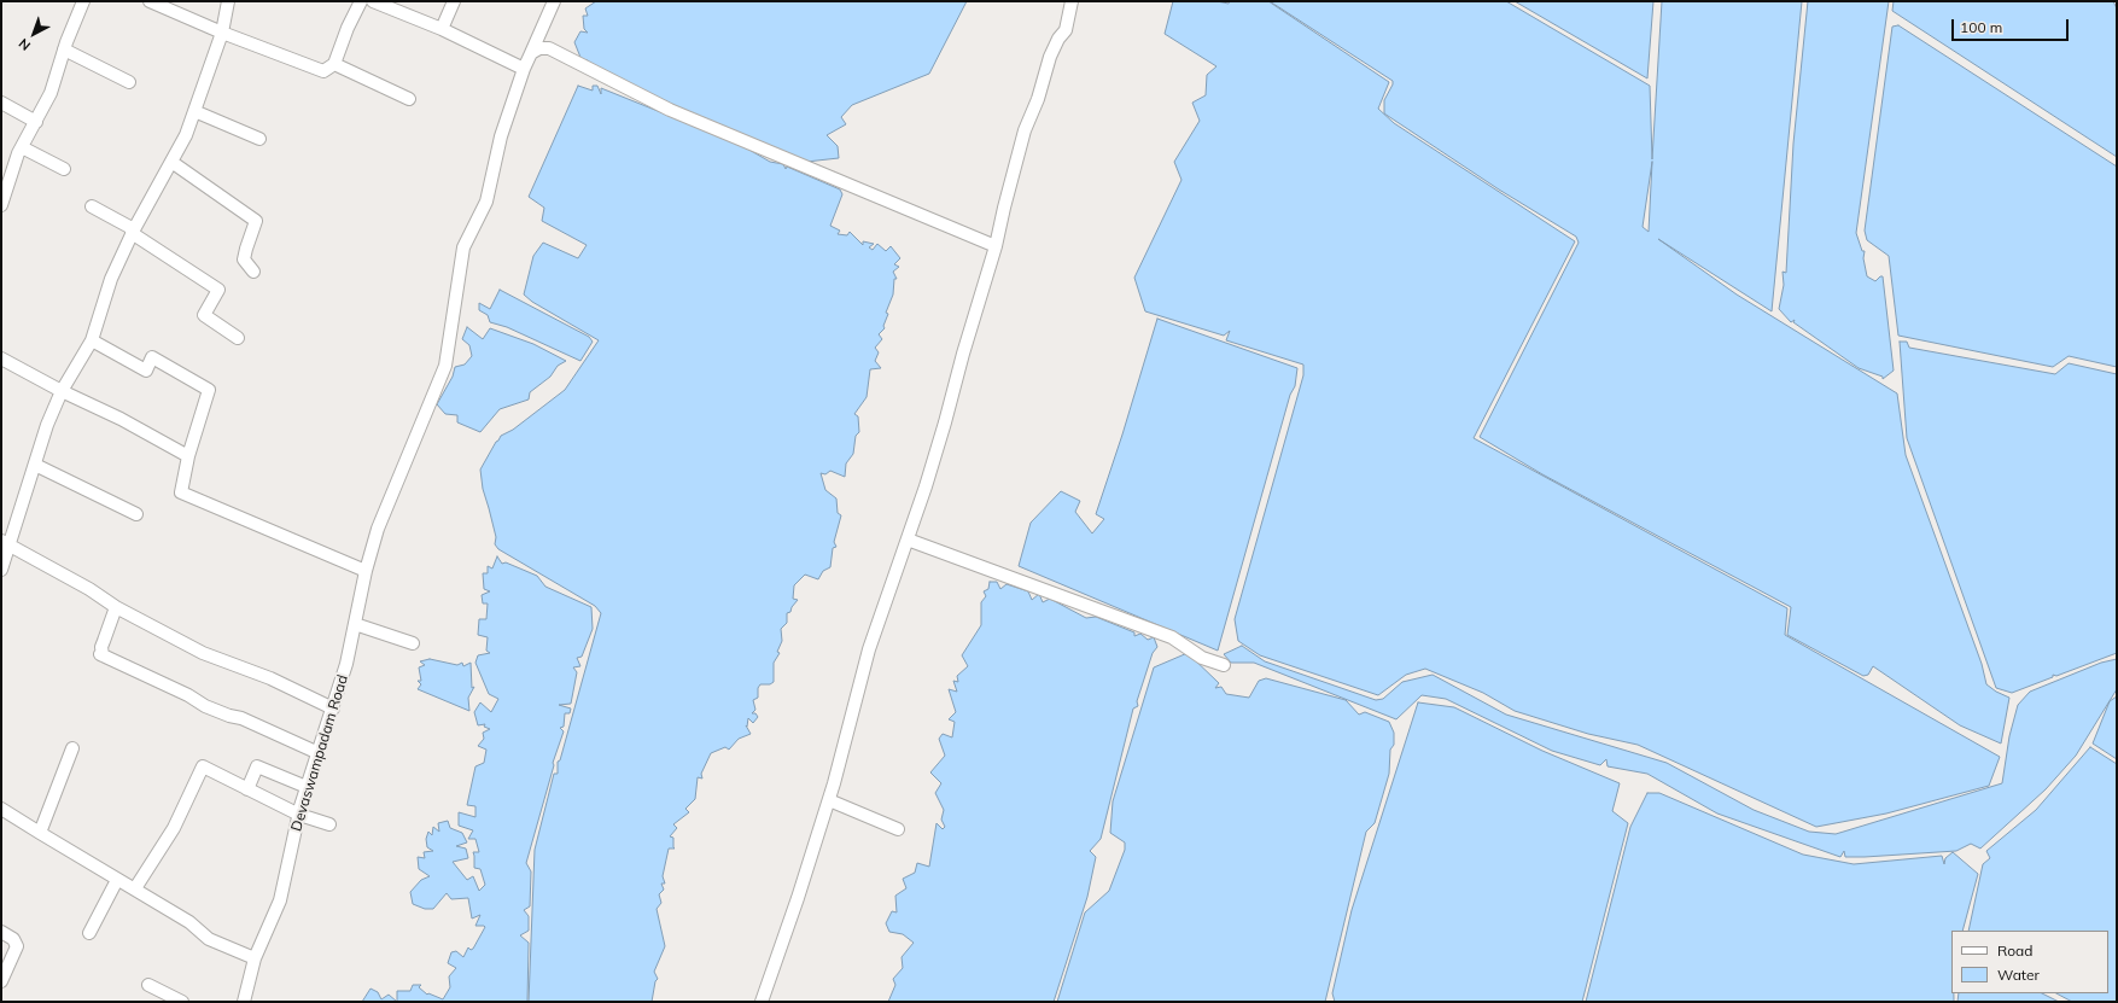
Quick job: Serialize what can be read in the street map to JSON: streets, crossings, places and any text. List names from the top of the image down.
{
  "streets": {
    "street": ["Devaswampadam Road"]
  },
  "legend": ["Road", "Water"],
  "scale_bar": "100 m",
  "north": "bottom left"
}
